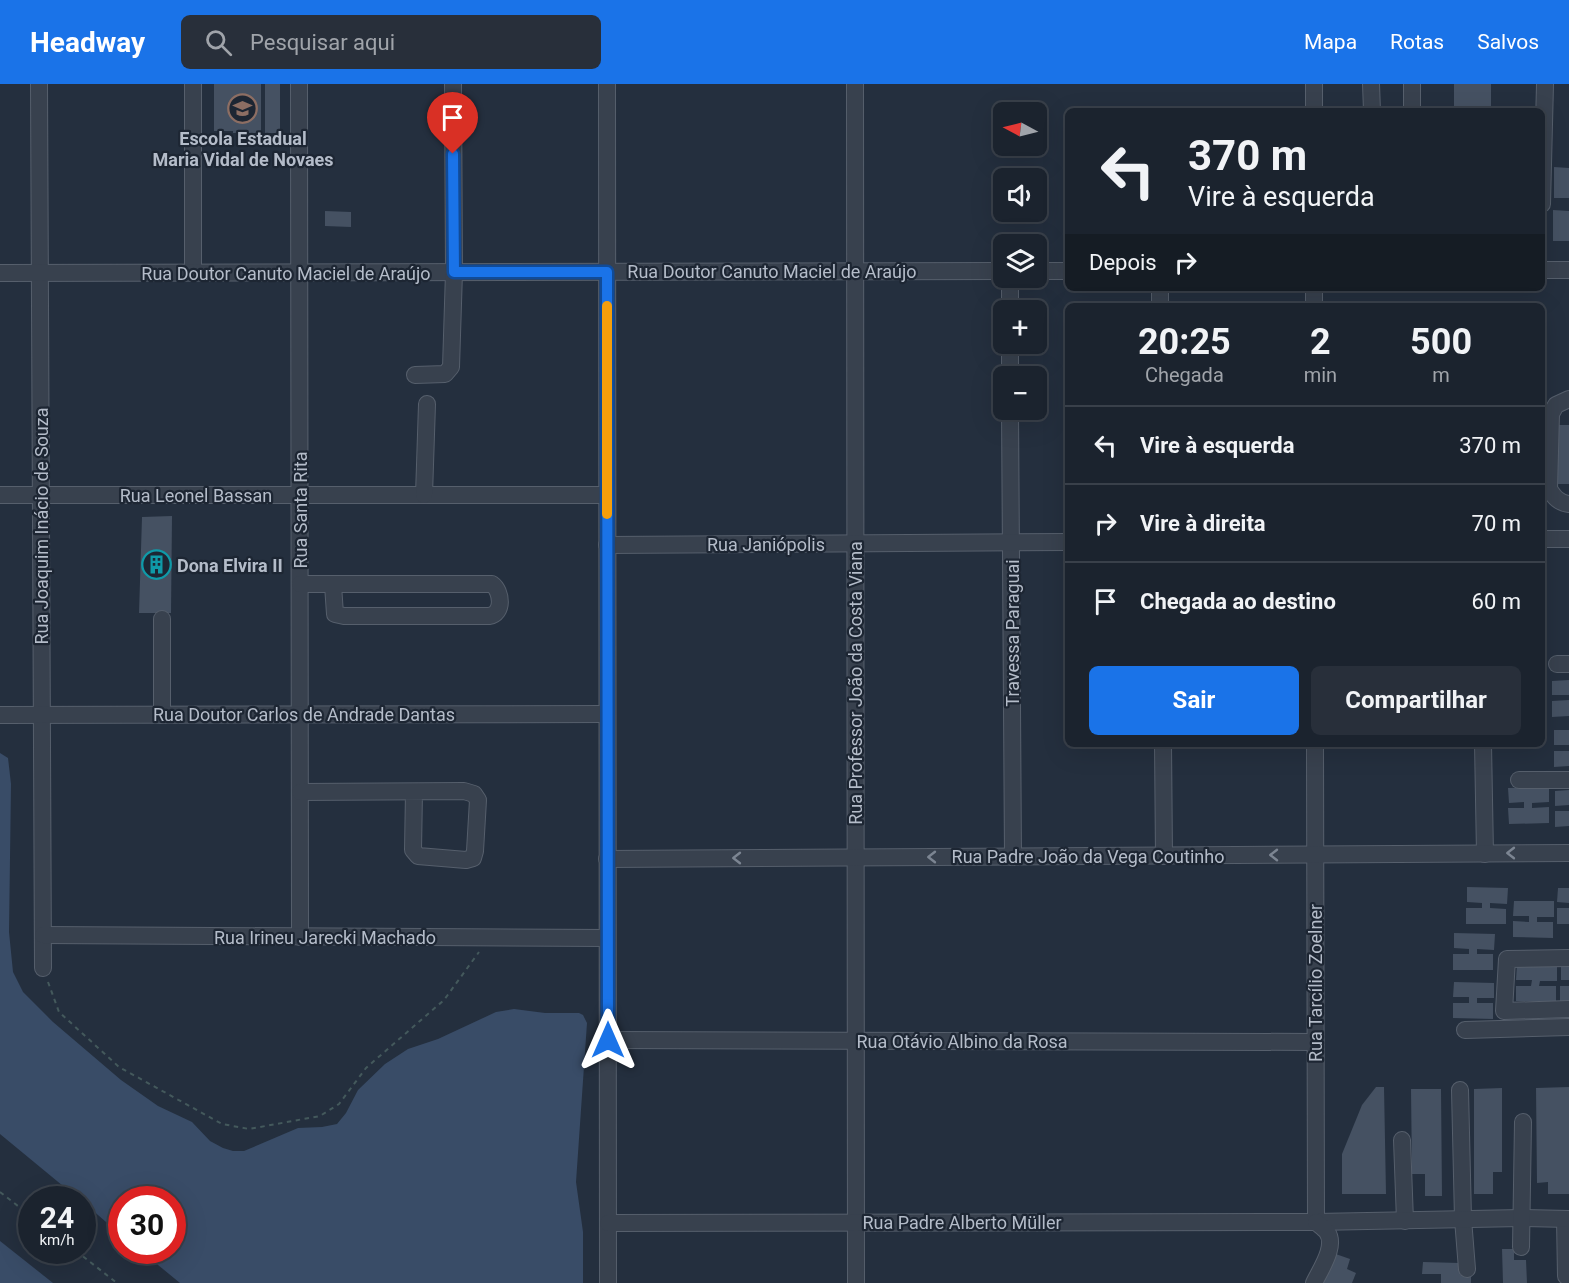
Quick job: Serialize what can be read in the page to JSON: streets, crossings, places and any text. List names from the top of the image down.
{
  "streets": {
    "street": [
      "Rua Doutor Canuto Maciel de Araújo",
      "Rua Leonel Bassan",
      "Rua Santa Rita",
      "Rua Joaquim Inácio de Souza",
      "Rua Janiópolis",
      "Travessa Paraguai",
      "Rua Professor João da Costa Viana",
      "Rua Doutor Carlos de Andrade Dantas",
      "Rua Padre João da Vega Coutinho",
      "Rua Irineu Jarecki Machado",
      "Rua Tarcílio Zoelner",
      "Rua Otávio Albino da Rosa",
      "Rua Padre Alberto Müller"
    ]
  },
  "crossings": [
    ["Rua Doutor Canuto Maciel de Araújo", "Rua Santa Rita"],
    ["Rua Doutor Canuto Maciel de Araújo", "Rua Joaquim Inácio de Souza"],
    ["Rua Doutor Canuto Maciel de Araújo", "Rua Professor João da Costa Viana"],
    ["Rua Leonel Bassan", "Rua Santa Rita"],
    ["Rua Leonel Bassan", "Rua Joaquim Inácio de Souza"],
    ["Rua Santa Rita", "Rua Doutor Carlos de Andrade Dantas"],
    ["Rua Santa Rita", "Rua Irineu Jarecki Machado"],
    ["Rua Joaquim Inácio de Souza", "Rua Doutor Carlos de Andrade Dantas"],
    ["Rua Joaquim Inácio de Souza", "Rua Irineu Jarecki Machado"],
    ["Rua Janiópolis", "Travessa Paraguai"],
    ["Rua Janiópolis", "Rua Professor João da Costa Viana"],
    ["Travessa Paraguai", "Rua Padre João da Vega Coutinho"],
    ["Rua Professor João da Costa Viana", "Rua Padre João da Vega Coutinho"],
    ["Rua Professor João da Costa Viana", "Rua Otávio Albino da Rosa"],
    ["Rua Professor João da Costa Viana", "Rua Padre Alberto Müller"],
    ["Rua Padre João da Vega Coutinho", "Rua Tarcílio Zoelner"],
    ["Rua Tarcílio Zoelner", "Rua Otávio Albino da Rosa"],
    ["Rua Tarcílio Zoelner", "Rua Padre Alberto Müller"]
  ],
  "one_way": ["Rua Padre João da Vega Coutinho"],
  "places": {
    "school or university": ["Escola Estadual Maria Vidal de Novaes"],
    "building": ["Dona Elvira II"]
  },
  "north": "left",
  "page": {
    "header": "Headway",
    "search": "Pesquisar aqui",
    "nav": ["Mapa", "Rotas", "Salvos"],
    "map_buttons": ["+", "−"],
    "turn": ["370 m", "Vire à esquerda"],
    "then": "Depois",
    "eta": [
      "20:25",
      "Chegada",
      "2",
      "min",
      "500",
      "m"
    ],
    "list": [
      {
        "name": "Vire à esquerda",
        "value": "370 m"
      },
      {
        "name": "Vire à direita",
        "value": "70 m"
      },
      {
        "name": "Chegada ao destino",
        "value": "60 m"
      }
    ],
    "buttons": ["Sair", "Compartilhar"],
    "speed": "24 km/h",
    "limit": "30"
  }
}
